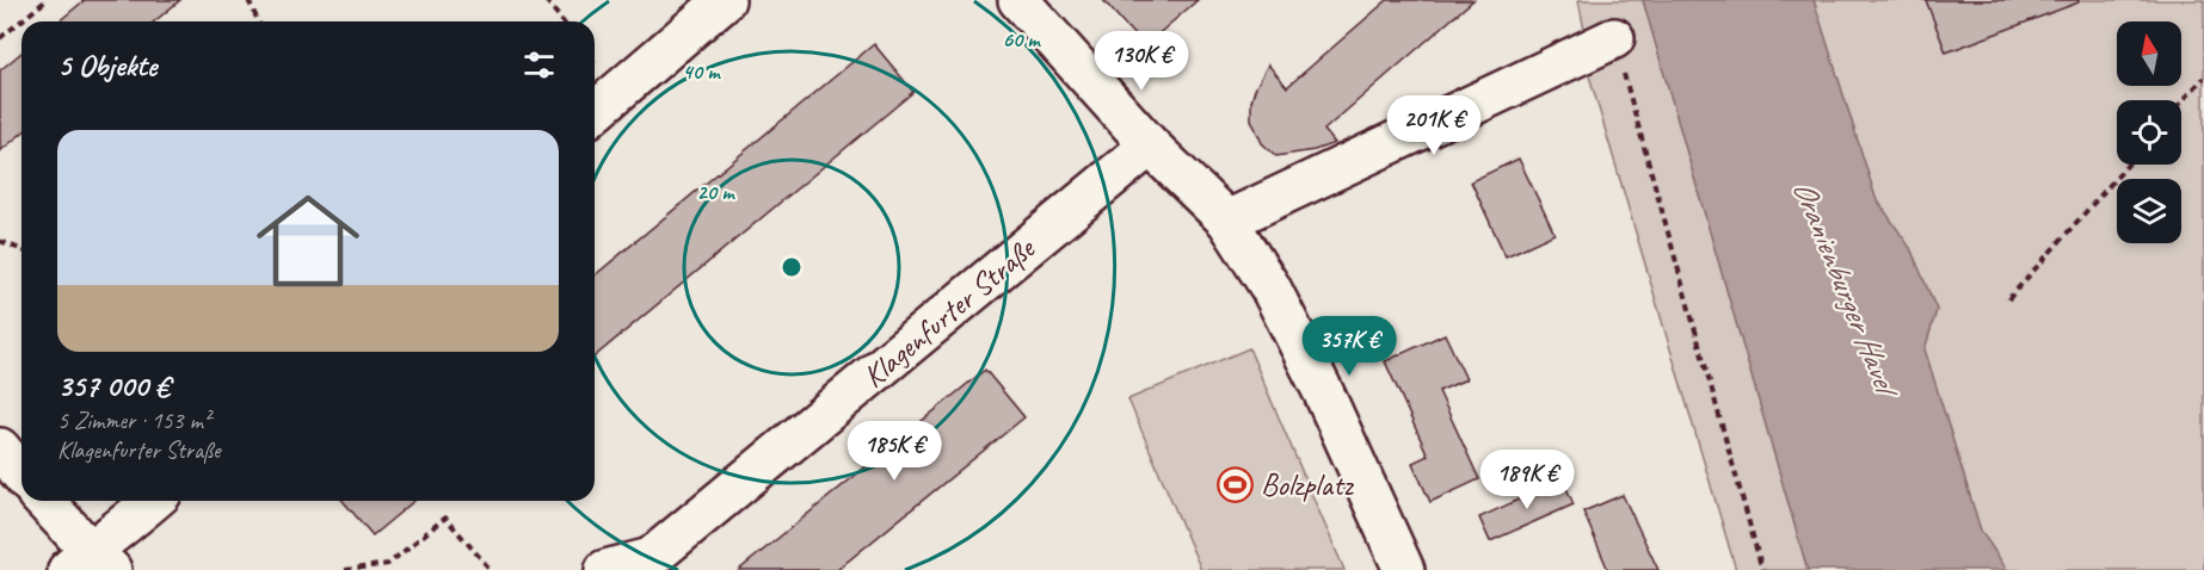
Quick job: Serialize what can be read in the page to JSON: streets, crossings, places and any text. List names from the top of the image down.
{
  "streets": {
    "street": ["Klagenfurter Straße"]
  },
  "water": ["Oranienburger Havel"],
  "places": {
    "sports": ["Bolzplatz"]
  },
  "north": "top",
  "page": {
    "heading": "5 Objekte",
    "price": [
      "130K €",
      "201K €",
      "357K €",
      "185K €",
      "189K €"
    ],
    "list": [
      {
        "name": "357 000 €",
        "note": "5 Zimmer · 153 m² · Klagenfurter Straße"
      }
    ]
  },
  "rings": ["60 m", "40 m", "20 m"]
}
